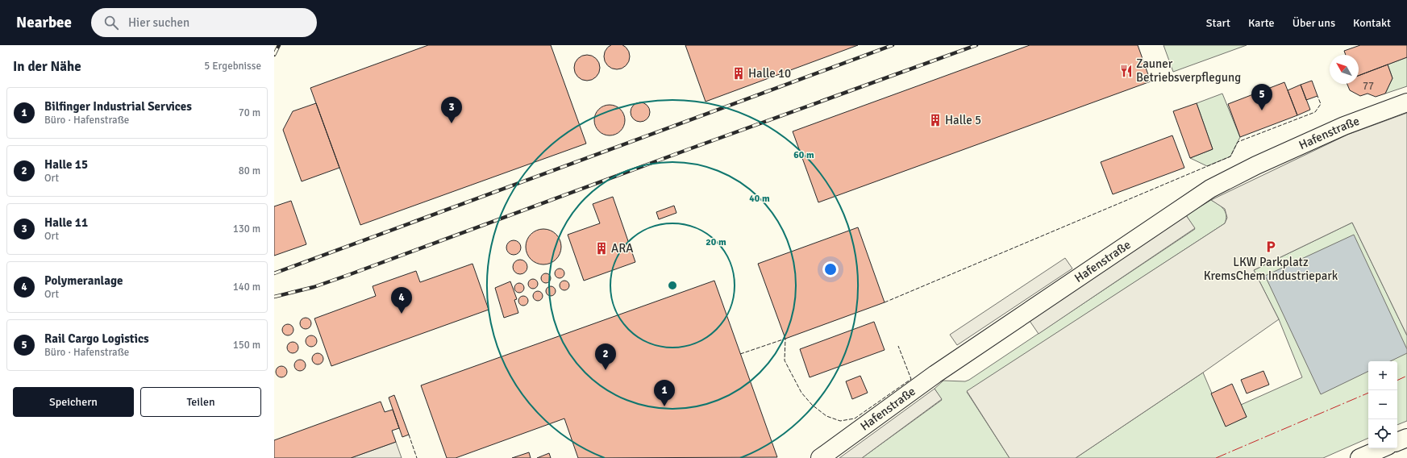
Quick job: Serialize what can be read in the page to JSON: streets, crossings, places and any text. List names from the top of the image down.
{
  "streets": {
    "main road": ["Hafenstraße"]
  },
  "places": {
    "restaurant": ["Zauner Betriebsverpflegung"],
    "building": ["Halle 10", "Halle 5", "ARA"],
    "parking": ["LKW Parkplatz KremsChem Industriepark"]
  },
  "house_numbers": ["77"],
  "north": "top left",
  "page": {
    "header": "Nearbee",
    "search": "Hier suchen",
    "nav": [
      "Start",
      "Karte",
      "Über uns",
      "Kontakt"
    ],
    "heading": ["In der Nähe", "5 Ergebnisse"],
    "pins": [
      "5",
      "3",
      "4",
      "2",
      "1"
    ],
    "list": [
      {
        "mark": "1",
        "name": "Bilfinger Industrial Services",
        "note": "Büro · Hafenstraße",
        "value": "70 m"
      },
      {
        "mark": "2",
        "name": "Halle 15",
        "note": "Ort",
        "value": "80 m"
      },
      {
        "mark": "3",
        "name": "Halle 11",
        "note": "Ort",
        "value": "130 m"
      },
      {
        "mark": "4",
        "name": "Polymeranlage",
        "note": "Ort",
        "value": "140 m"
      },
      {
        "mark": "5",
        "name": "Rail Cargo Logistics",
        "note": "Büro · Hafenstraße",
        "value": "150 m"
      }
    ],
    "map_buttons": ["+", "−"],
    "buttons": ["Speichern", "Teilen"]
  },
  "rings": ["60 m", "40 m", "20 m"]
}
